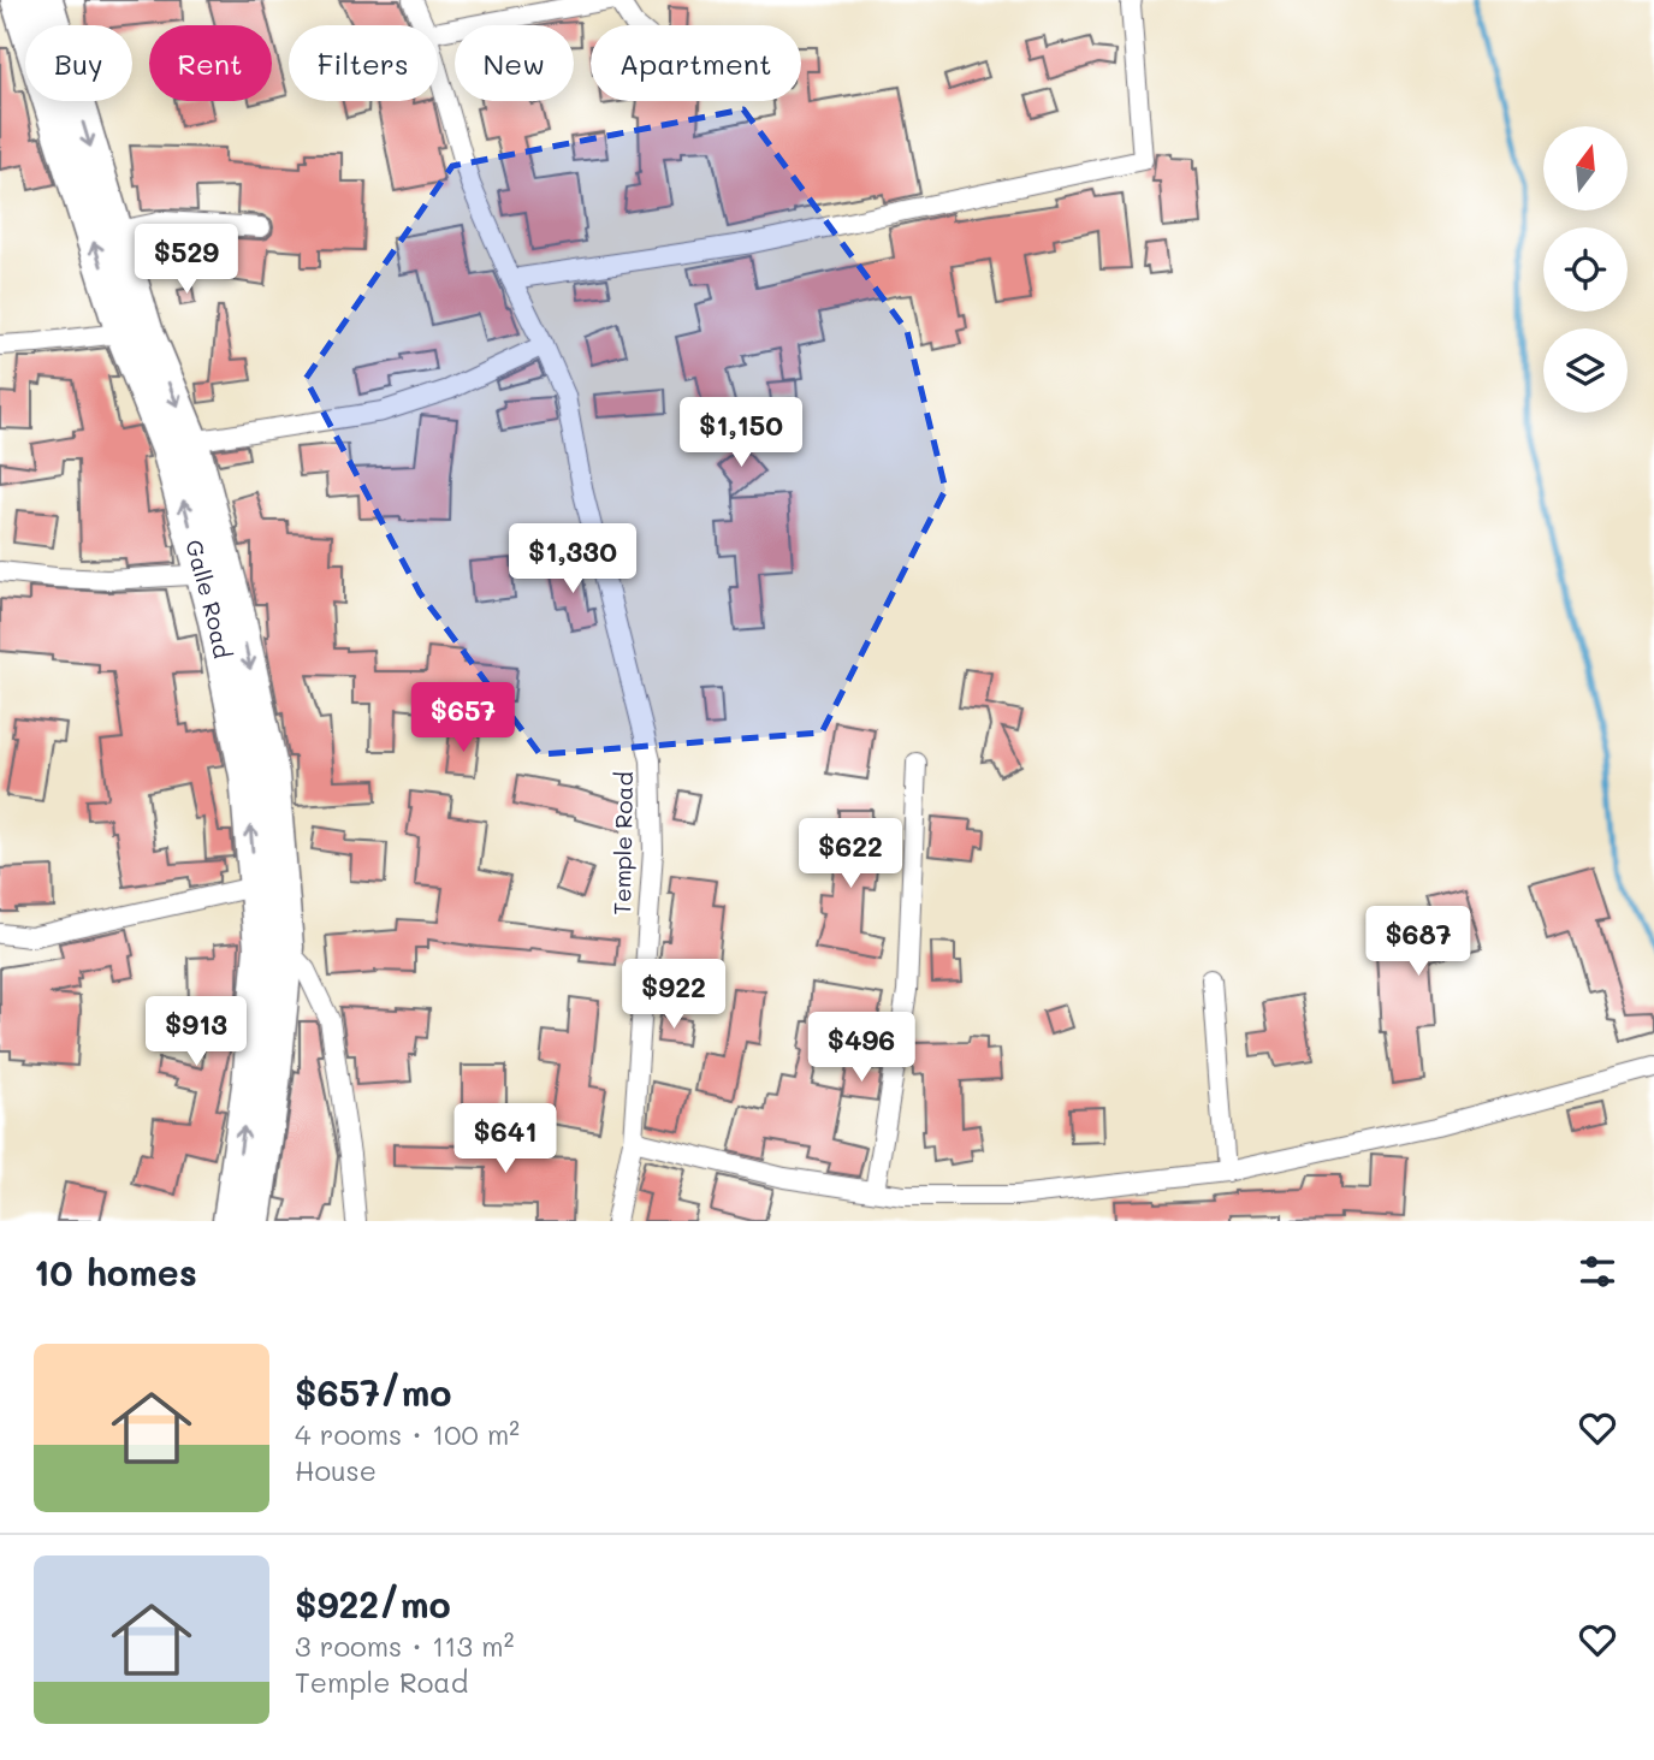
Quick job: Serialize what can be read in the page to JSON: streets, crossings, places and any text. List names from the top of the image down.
{
  "streets": {
    "highway": ["Galle Road"],
    "street": ["Temple Road"]
  },
  "north": "top",
  "page": {
    "chip": [
      "Buy",
      "Rent",
      "Filters",
      "New",
      "Apartment"
    ],
    "price": [
      "$529",
      "$1,150",
      "$1,330",
      "$657",
      "$622",
      "$687",
      "$922",
      "$913",
      "$496",
      "$641"
    ],
    "heading": "10 homes",
    "list": [
      {
        "name": "$657/mo",
        "note": "4 rooms · 100 m² · House"
      },
      {
        "name": "$922/mo",
        "note": "3 rooms · 113 m² · Temple Road"
      }
    ]
  }
}
